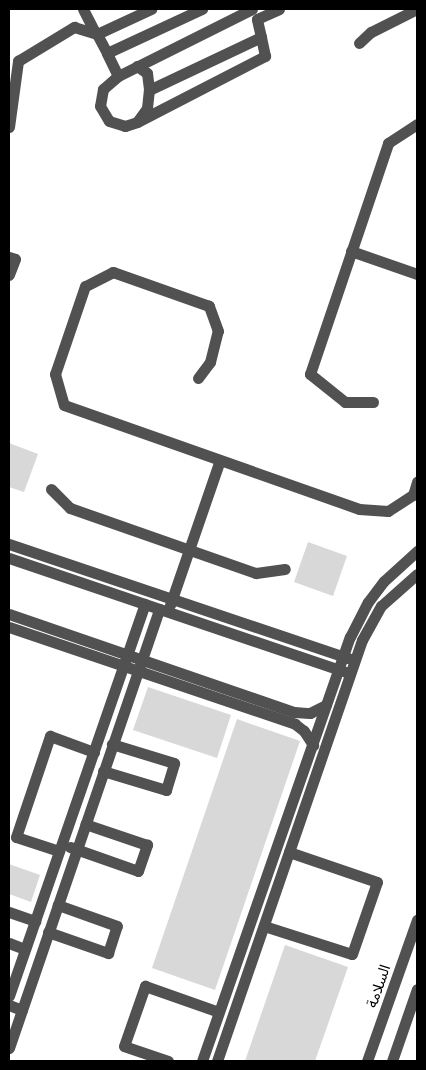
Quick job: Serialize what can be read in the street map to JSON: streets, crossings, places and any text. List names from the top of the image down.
{
  "streets": {
    "street": ["السلامة"]
  }
}
